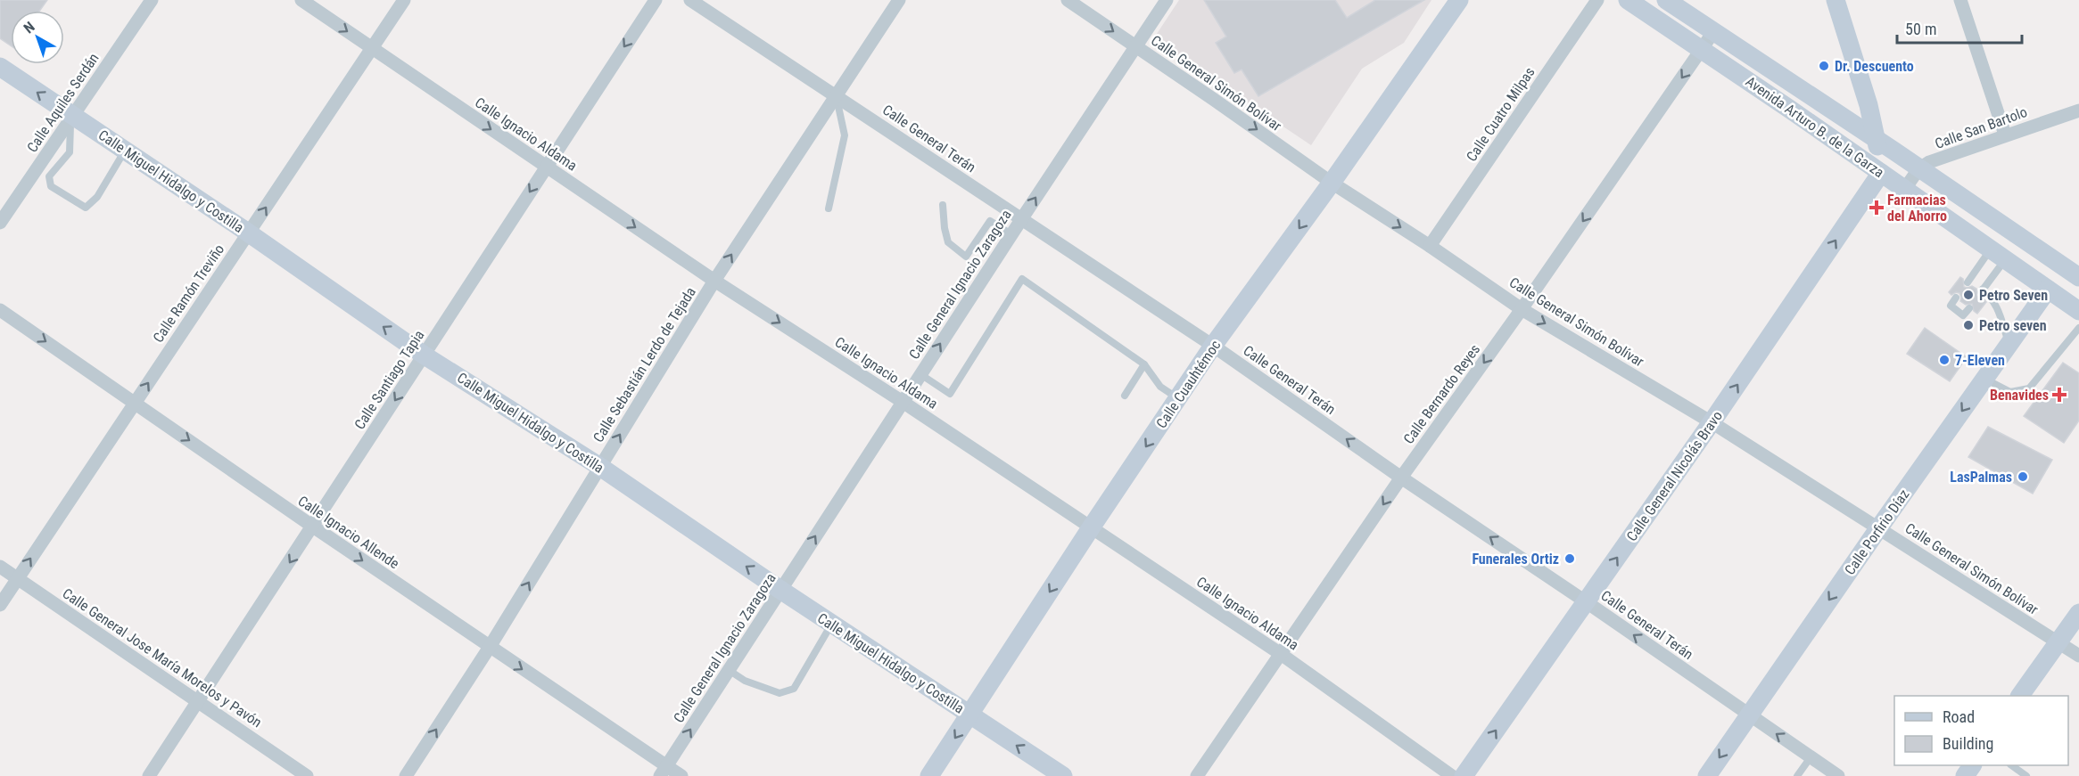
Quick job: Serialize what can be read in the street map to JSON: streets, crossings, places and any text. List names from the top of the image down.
{
  "streets": {
    "street": [
      "Calle General Simón Bolívar",
      "Calle Aquiles Serdán",
      "Calle Cuatro Milpas",
      "Avenida Arturo B. de la Garza",
      "Calle San Bartolo",
      "Calle Ignacio Aldama",
      "Calle General Terán",
      "Calle Miguel Hidalgo y Costilla",
      "Calle General Ignacio Zaragoza",
      "Calle Ramón Treviño",
      "Calle Sebastián Lerdo de Tejada",
      "Calle Santiago Tapia",
      "Calle Cuauhtémoc",
      "Calle Bernardo Reyes",
      "Calle General Nicolás Bravo",
      "Calle Ignacio Allende",
      "Calle Porfirio Díaz",
      "Calle General Jose María Morelos y Pavón"
    ]
  },
  "crossings": [
    ["Calle General Simón Bolívar", "Calle Cuatro Milpas"],
    ["Calle General Simón Bolívar", "Calle General Ignacio Zaragoza"],
    ["Calle General Simón Bolívar", "Calle Cuauhtémoc"],
    ["Calle General Simón Bolívar", "Calle Bernardo Reyes"],
    ["Calle General Simón Bolívar", "Calle General Nicolás Bravo"],
    ["Calle General Simón Bolívar", "Calle Porfirio Díaz"],
    ["Calle Aquiles Serdán", "Calle Miguel Hidalgo y Costilla"],
    ["Avenida Arturo B. de la Garza", "Calle San Bartolo"],
    ["Avenida Arturo B. de la Garza", "Calle Bernardo Reyes"],
    ["Avenida Arturo B. de la Garza", "Calle General Nicolás Bravo"],
    ["Avenida Arturo B. de la Garza", "Calle Porfirio Díaz"],
    ["Calle Ignacio Aldama", "Calle General Ignacio Zaragoza"],
    ["Calle Ignacio Aldama", "Calle Ramón Treviño"],
    ["Calle Ignacio Aldama", "Calle Sebastián Lerdo de Tejada"],
    ["Calle Ignacio Aldama", "Calle Santiago Tapia"],
    ["Calle Ignacio Aldama", "Calle Cuauhtémoc"],
    ["Calle Ignacio Aldama", "Calle Bernardo Reyes"],
    ["Calle General Terán", "Calle General Ignacio Zaragoza"],
    ["Calle General Terán", "Calle Sebastián Lerdo de Tejada"],
    ["Calle General Terán", "Calle Cuauhtémoc"],
    ["Calle General Terán", "Calle Bernardo Reyes"],
    ["Calle General Terán", "Calle General Nicolás Bravo"],
    ["Calle General Terán", "Calle Porfirio Díaz"],
    ["Calle Miguel Hidalgo y Costilla", "Calle General Ignacio Zaragoza"],
    ["Calle Miguel Hidalgo y Costilla", "Calle Ramón Treviño"],
    ["Calle Miguel Hidalgo y Costilla", "Calle Sebastián Lerdo de Tejada"],
    ["Calle Miguel Hidalgo y Costilla", "Calle Santiago Tapia"],
    ["Calle Miguel Hidalgo y Costilla", "Calle Cuauhtémoc"],
    ["Calle General Ignacio Zaragoza", "Calle Ignacio Allende"],
    ["Calle Ramón Treviño", "Calle Ignacio Allende"],
    ["Calle Ramón Treviño", "Calle General Jose María Morelos y Pavón"],
    ["Calle Sebastián Lerdo de Tejada", "Calle Ignacio Allende"],
    ["Calle Santiago Tapia", "Calle Ignacio Allende"],
    ["Calle Santiago Tapia", "Calle General Jose María Morelos y Pavón"]
  ],
  "one_way": [
    "Calle General Simón Bolívar",
    "Calle Ignacio Aldama",
    "Calle General Terán",
    "Calle Miguel Hidalgo y Costilla",
    "Calle General Ignacio Zaragoza",
    "Calle Ramón Treviño",
    "Calle Sebastián Lerdo de Tejada",
    "Calle Santiago Tapia",
    "Calle Cuauhtémoc",
    "Calle Bernardo Reyes",
    "Calle General Nicolás Bravo",
    "Calle Ignacio Allende",
    "Calle Porfirio Díaz"
  ],
  "places": {
    "other": [
      "Dr. Descuento",
      "Petro Seven",
      "Petro seven",
      "7-Eleven",
      "LasPalmas",
      "Funerales Ortiz"
    ],
    "health": ["Farmacias del Ahorro", "Benavides"]
  },
  "legend": ["Road", "Building"],
  "scale_bar": "50 m",
  "north": "top left"
}
